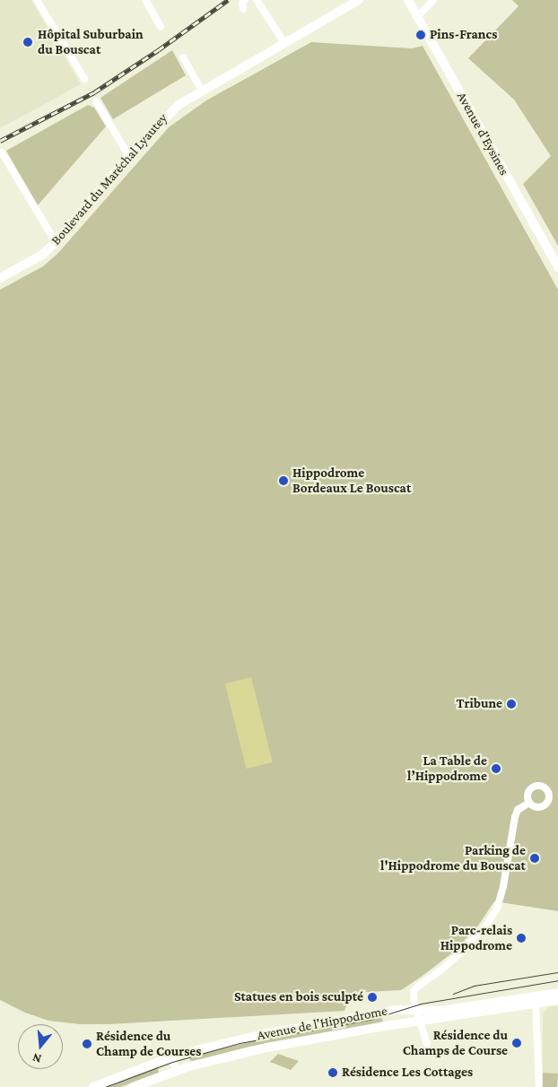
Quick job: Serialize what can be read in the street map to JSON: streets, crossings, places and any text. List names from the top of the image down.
{
  "streets": {
    "street": ["Avenue d'Eysines", "Boulevard du Maréchal Lyautey", "Avenue de l'Hippodrome"]
  },
  "places": [
    "Pins-Francs",
    "Hôpital Suburbain du Bouscat",
    "Hippodrome Bordeaux Le Bouscat",
    "Tribune",
    "La Table de l’Hippodrome",
    "Parking de l'Hippodrome du Bouscat",
    "Parc-relais Hippodrome",
    "Statues en bois sculpté",
    "Résidence du Champs de Course",
    "Résidence du Champ de Courses",
    "Résidence Les Cottages"
  ],
  "north": "bottom"
}
